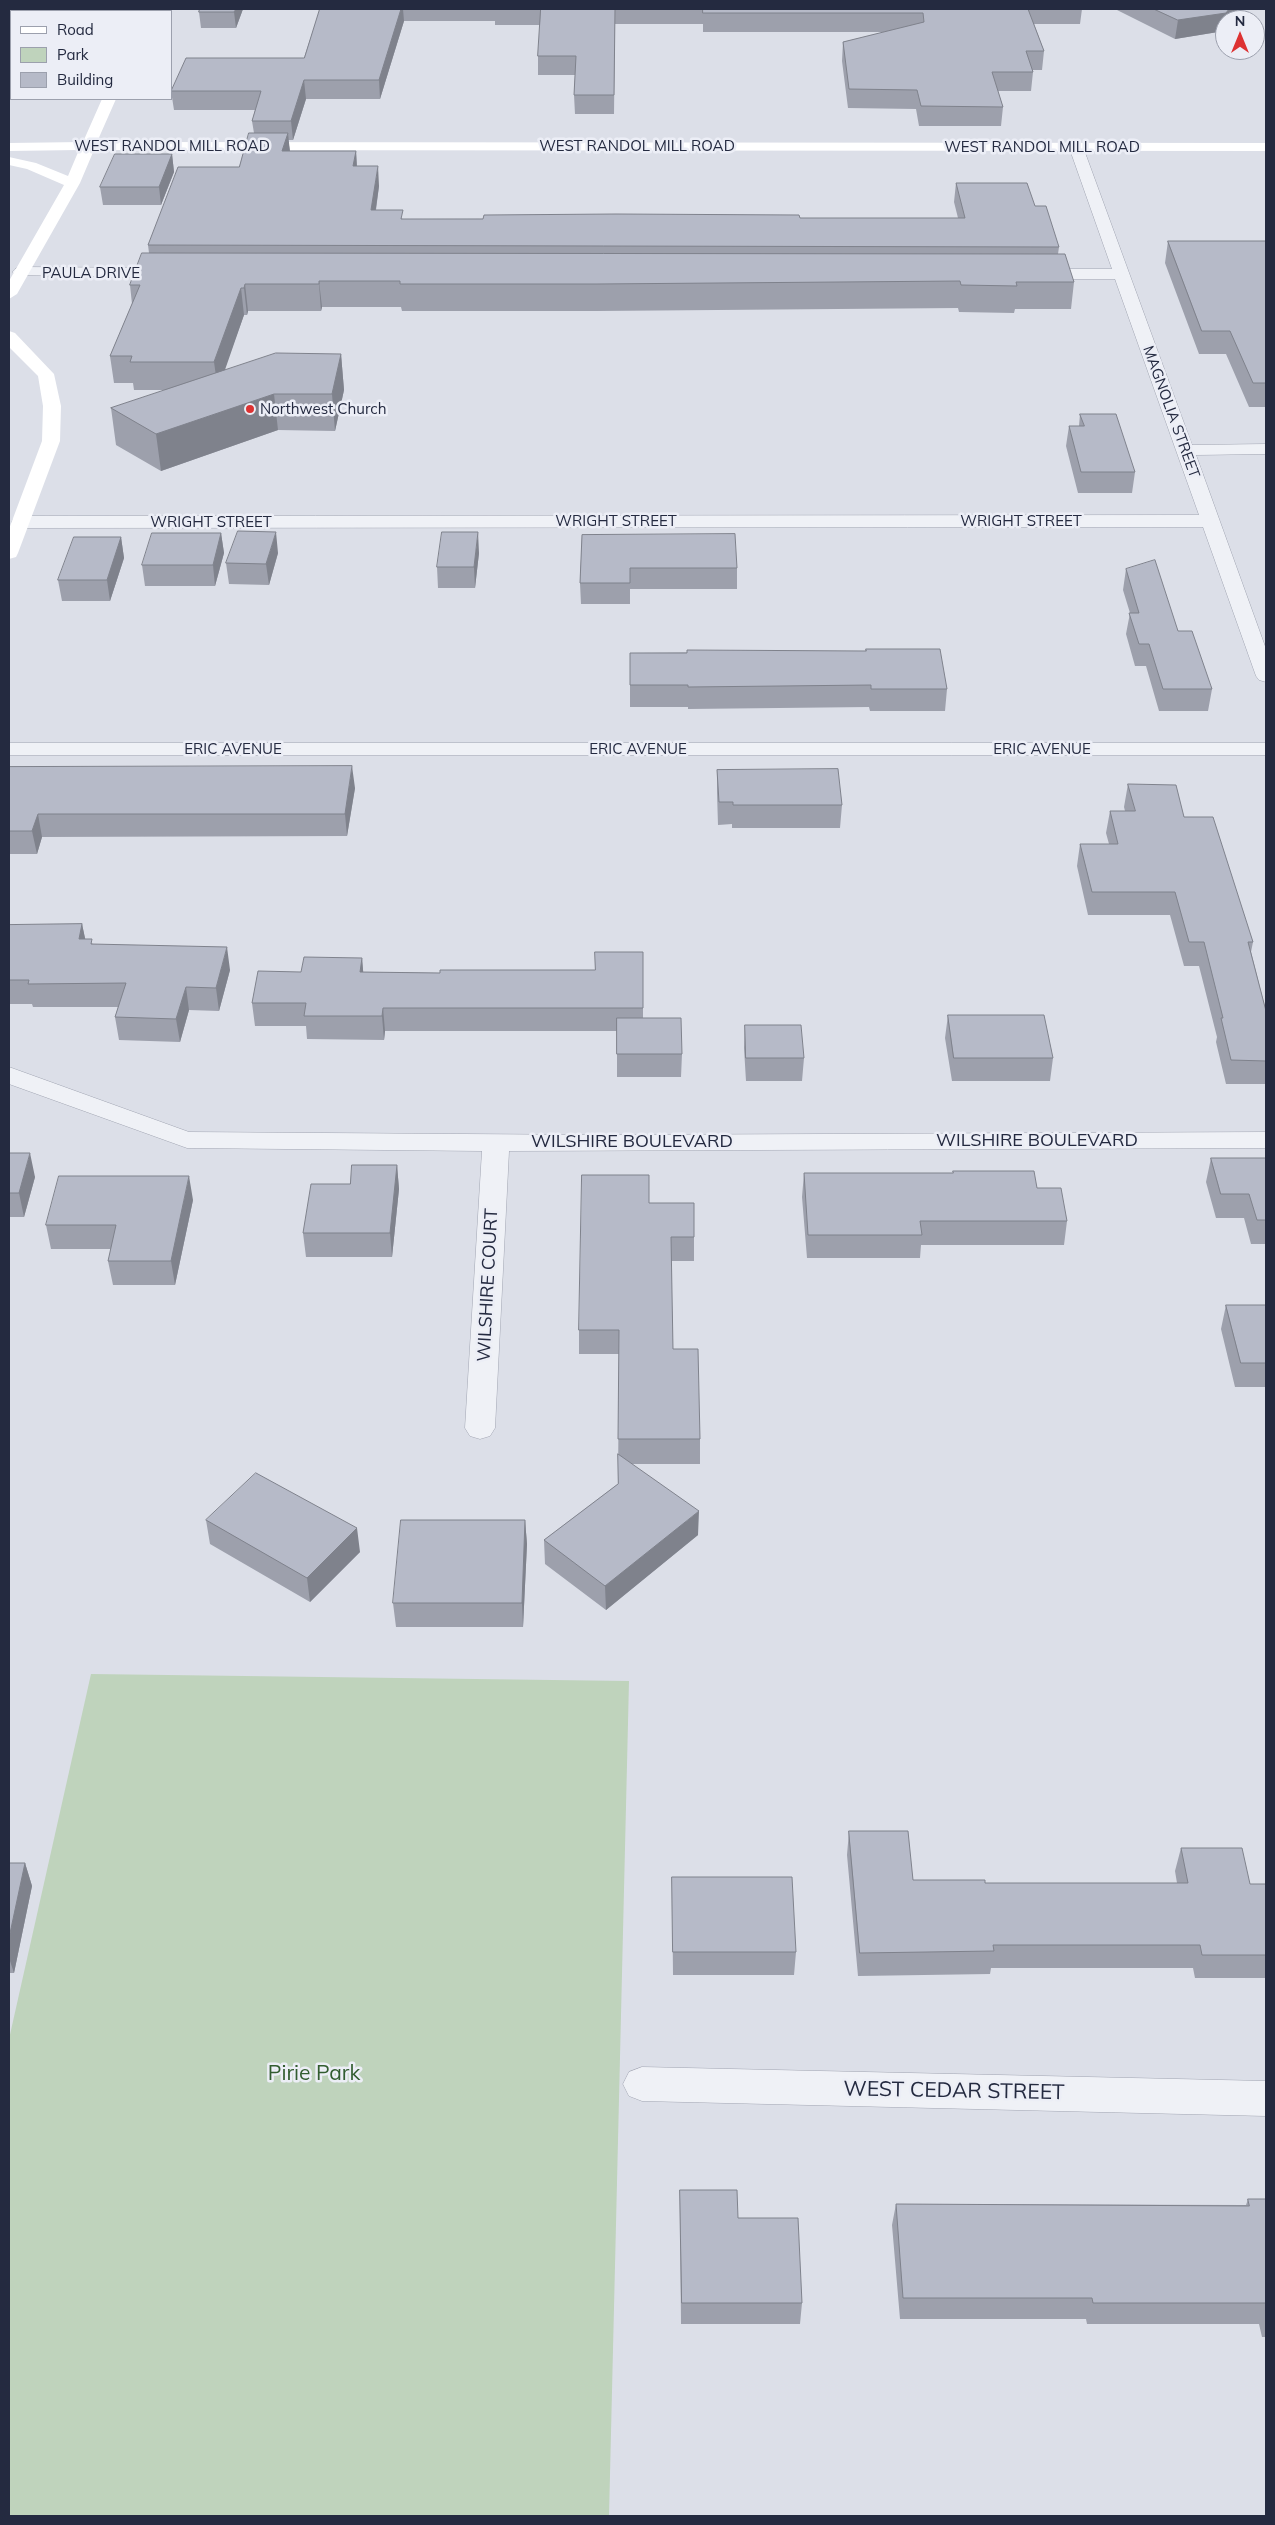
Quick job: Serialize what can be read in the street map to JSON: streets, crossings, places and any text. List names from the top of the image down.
{
  "streets": {
    "main road": ["WEST RANDOL MILL ROAD"],
    "street": [
      "PAULA DRIVE",
      "MAGNOLIA STREET",
      "WRIGHT STREET",
      "ERIC AVENUE",
      "WILSHIRE BOULEVARD",
      "WILSHIRE COURT",
      "WEST CEDAR STREET"
    ]
  },
  "crossings": [
    ["WEST RANDOL MILL ROAD", "MAGNOLIA STREET"],
    ["MAGNOLIA STREET", "WRIGHT STREET"],
    ["WILSHIRE BOULEVARD", "WILSHIRE COURT"]
  ],
  "parks": ["Pirie Park"],
  "places": ["Northwest Church"],
  "legend": ["Road", "Park", "Building"],
  "north": "top"
}
